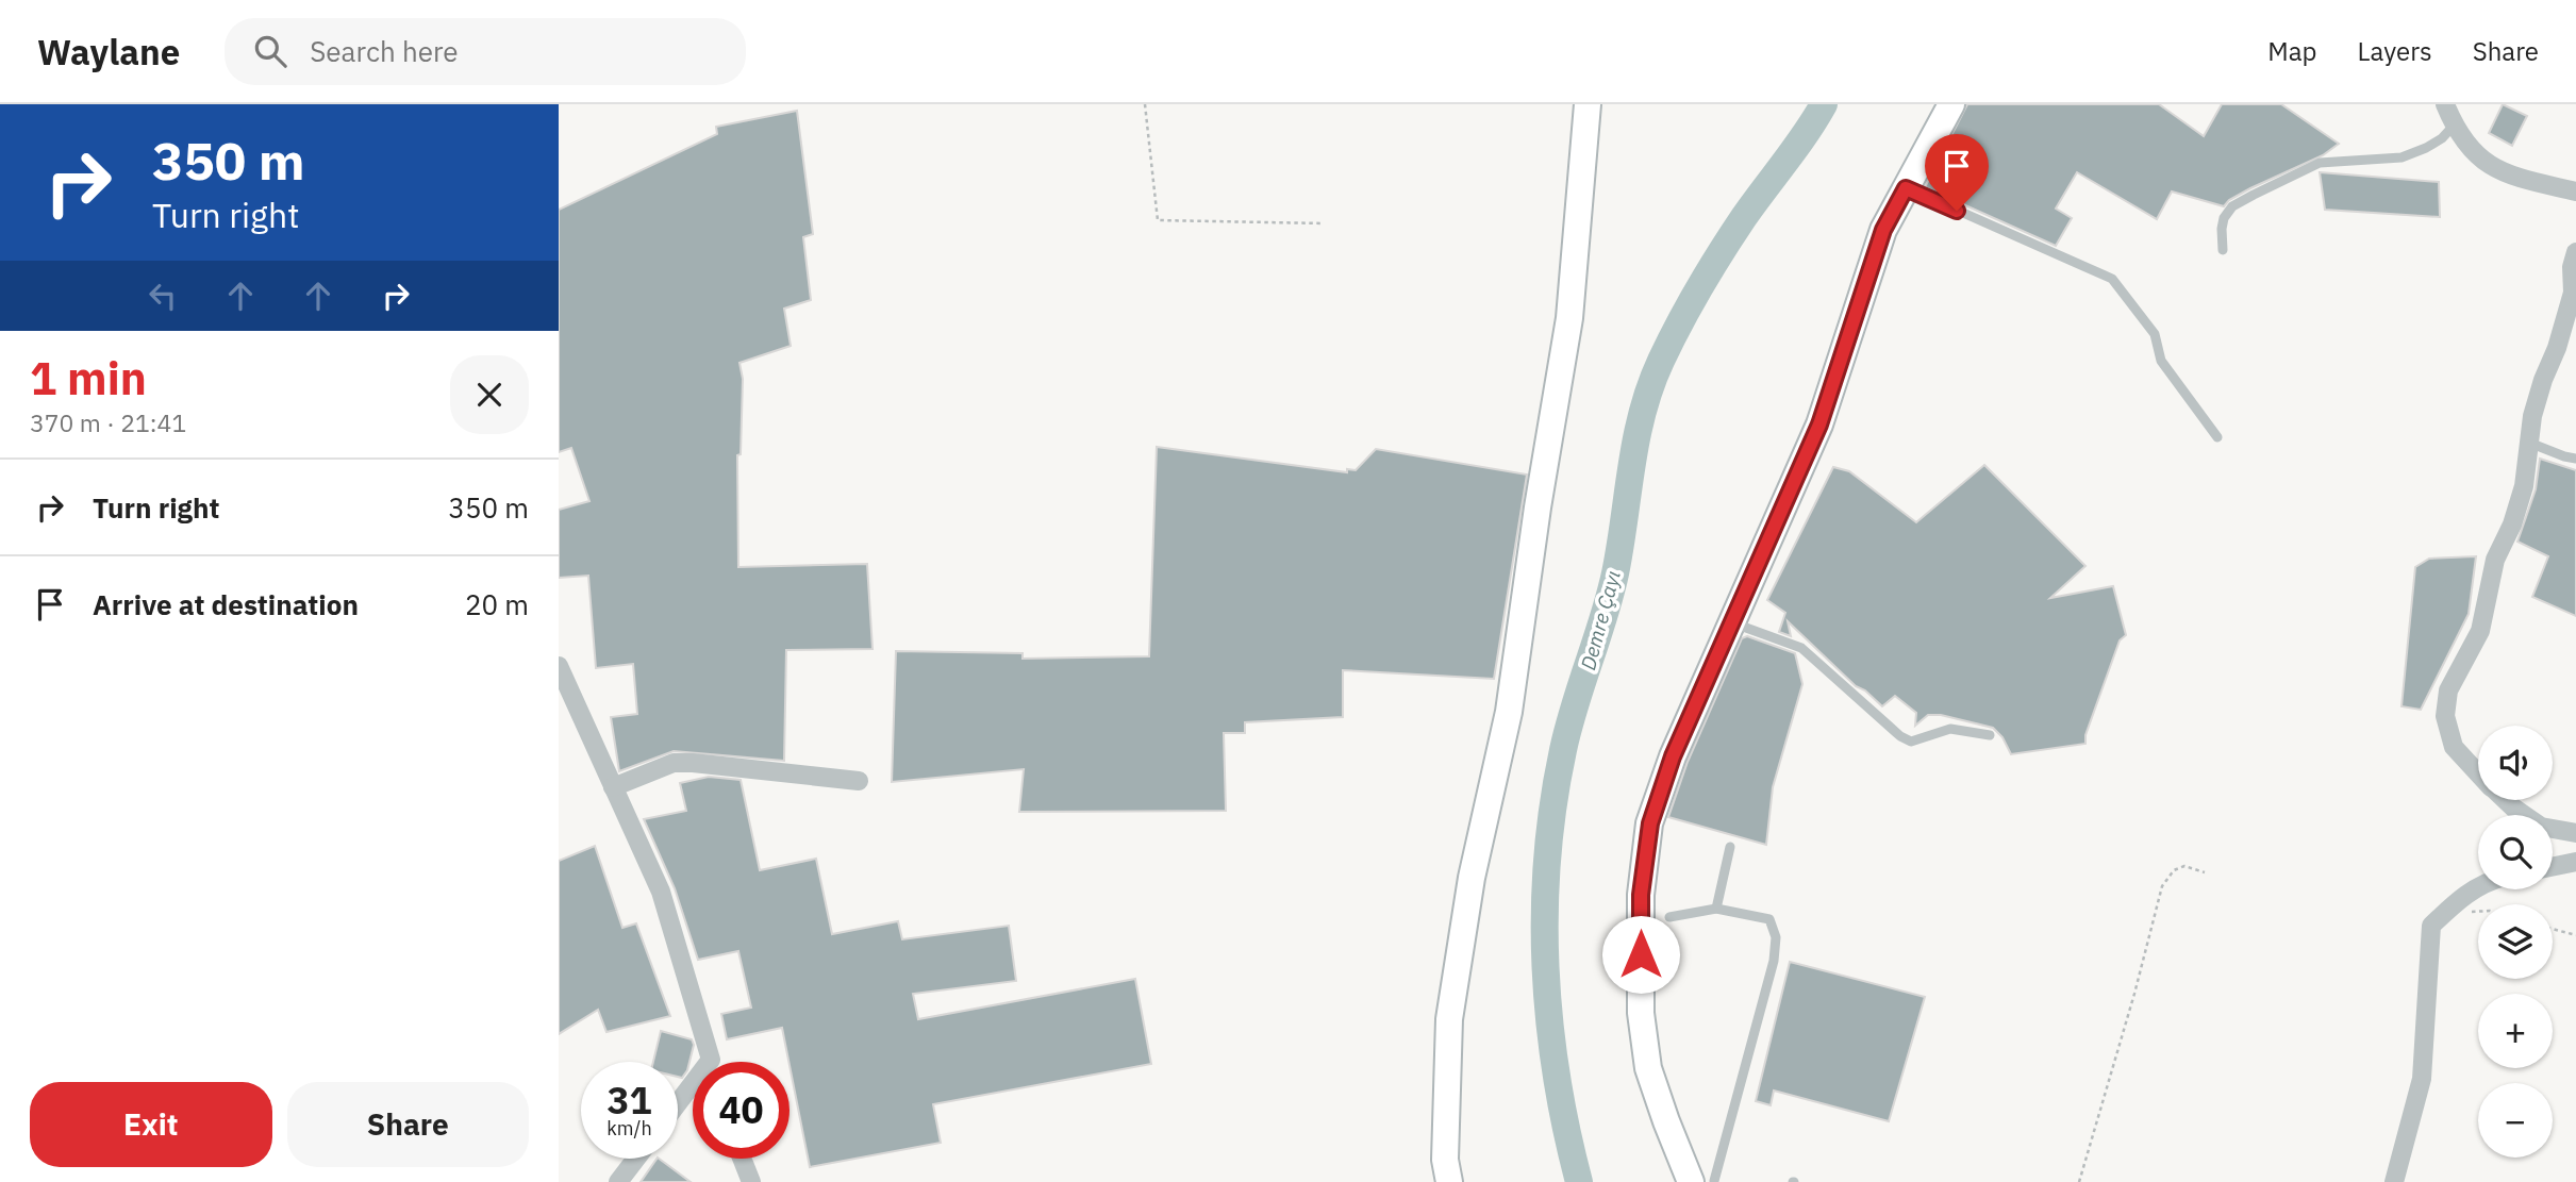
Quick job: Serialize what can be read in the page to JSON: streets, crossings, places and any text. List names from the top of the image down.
{
  "water": ["Demre Çayı"],
  "page": {
    "header": "Waylane",
    "search": "Search here",
    "nav": ["Map", "Layers", "Share"],
    "turn": ["350 m", "Turn right"],
    "heading": ["1 min", "370 m · 21:41"],
    "list": [
      {
        "name": "Turn right",
        "value": "350 m"
      },
      {
        "name": "Arrive at destination",
        "value": "20 m"
      }
    ],
    "map_buttons": ["+", "−"],
    "speed": "31 km/h",
    "limit": "40",
    "buttons": ["Exit", "Share"]
  }
}
